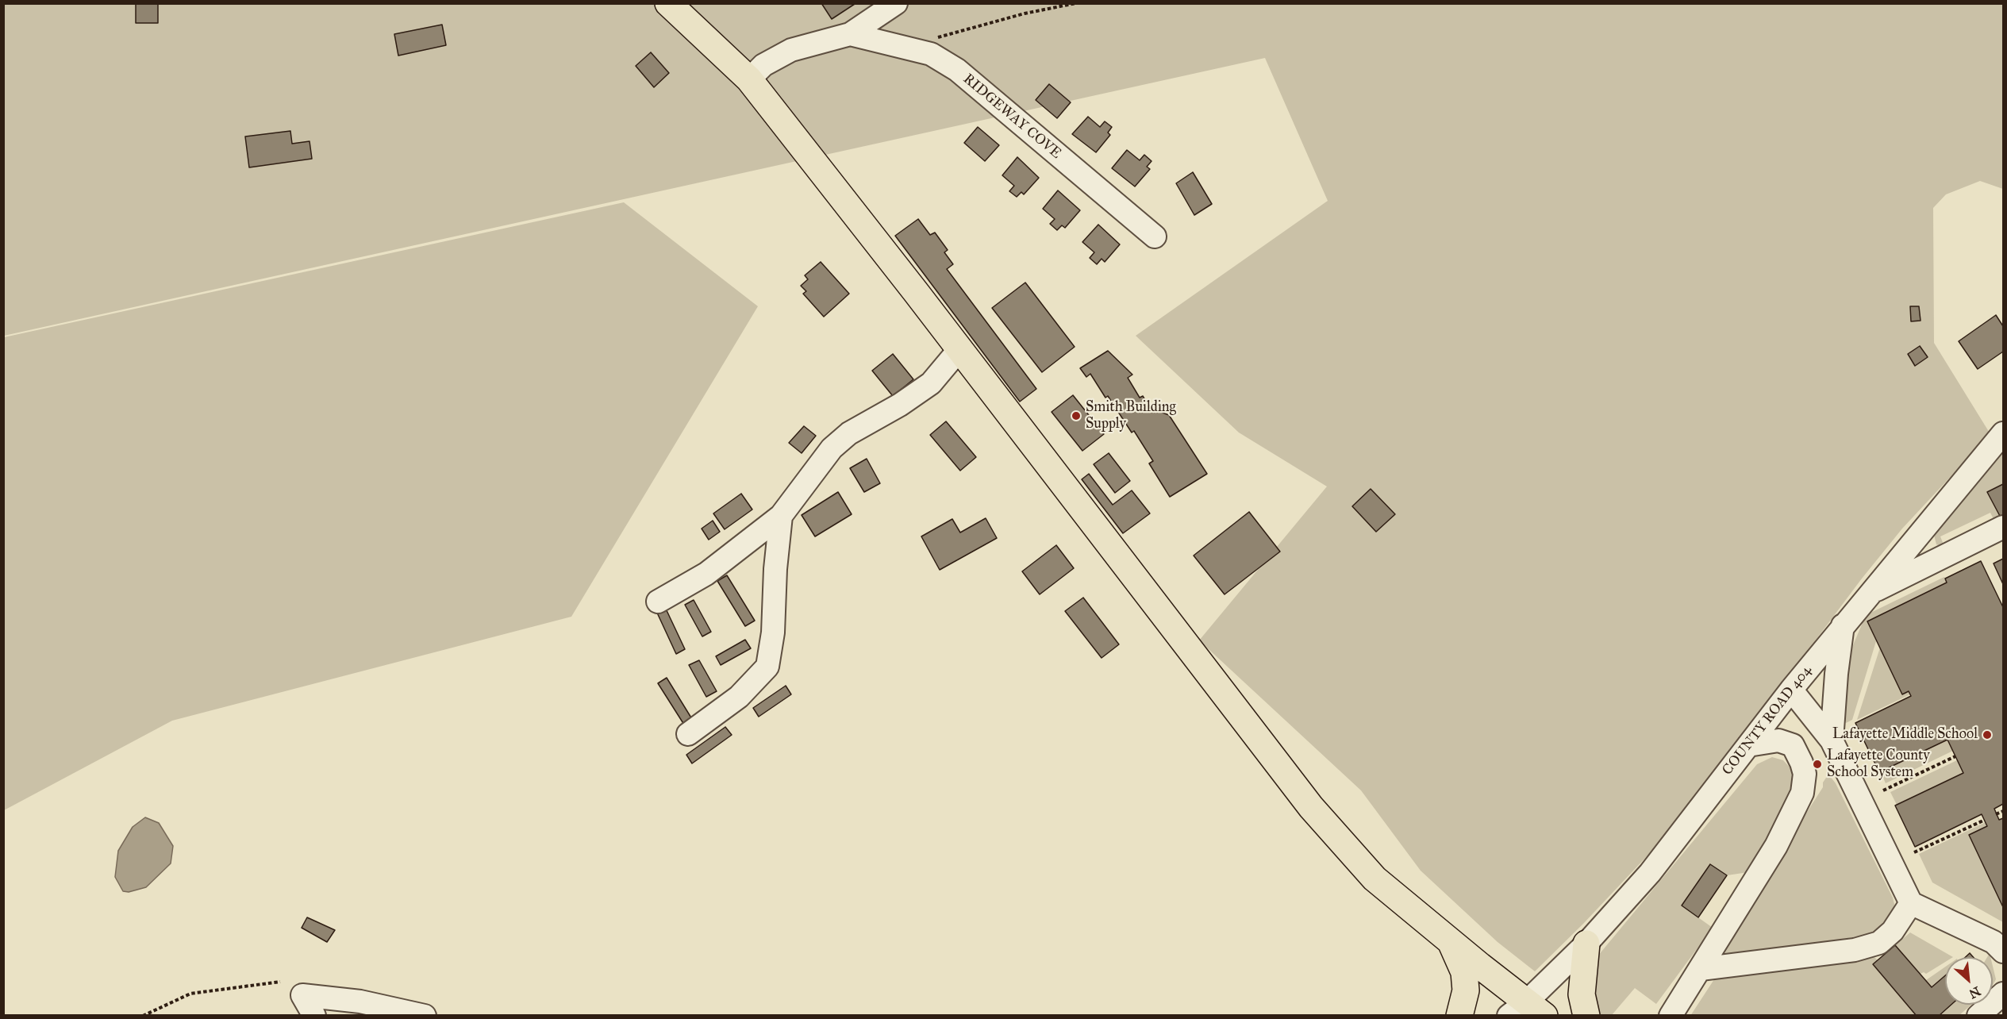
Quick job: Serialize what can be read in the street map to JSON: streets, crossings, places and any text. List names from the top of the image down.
{
  "streets": {
    "street": ["RIDGEWAY COVE", "COUNTY ROAD 404"]
  },
  "places": ["Smith Building Supply", "Lafayette Middle School", "Lafayette County School System"],
  "north": "bottom right"
}
